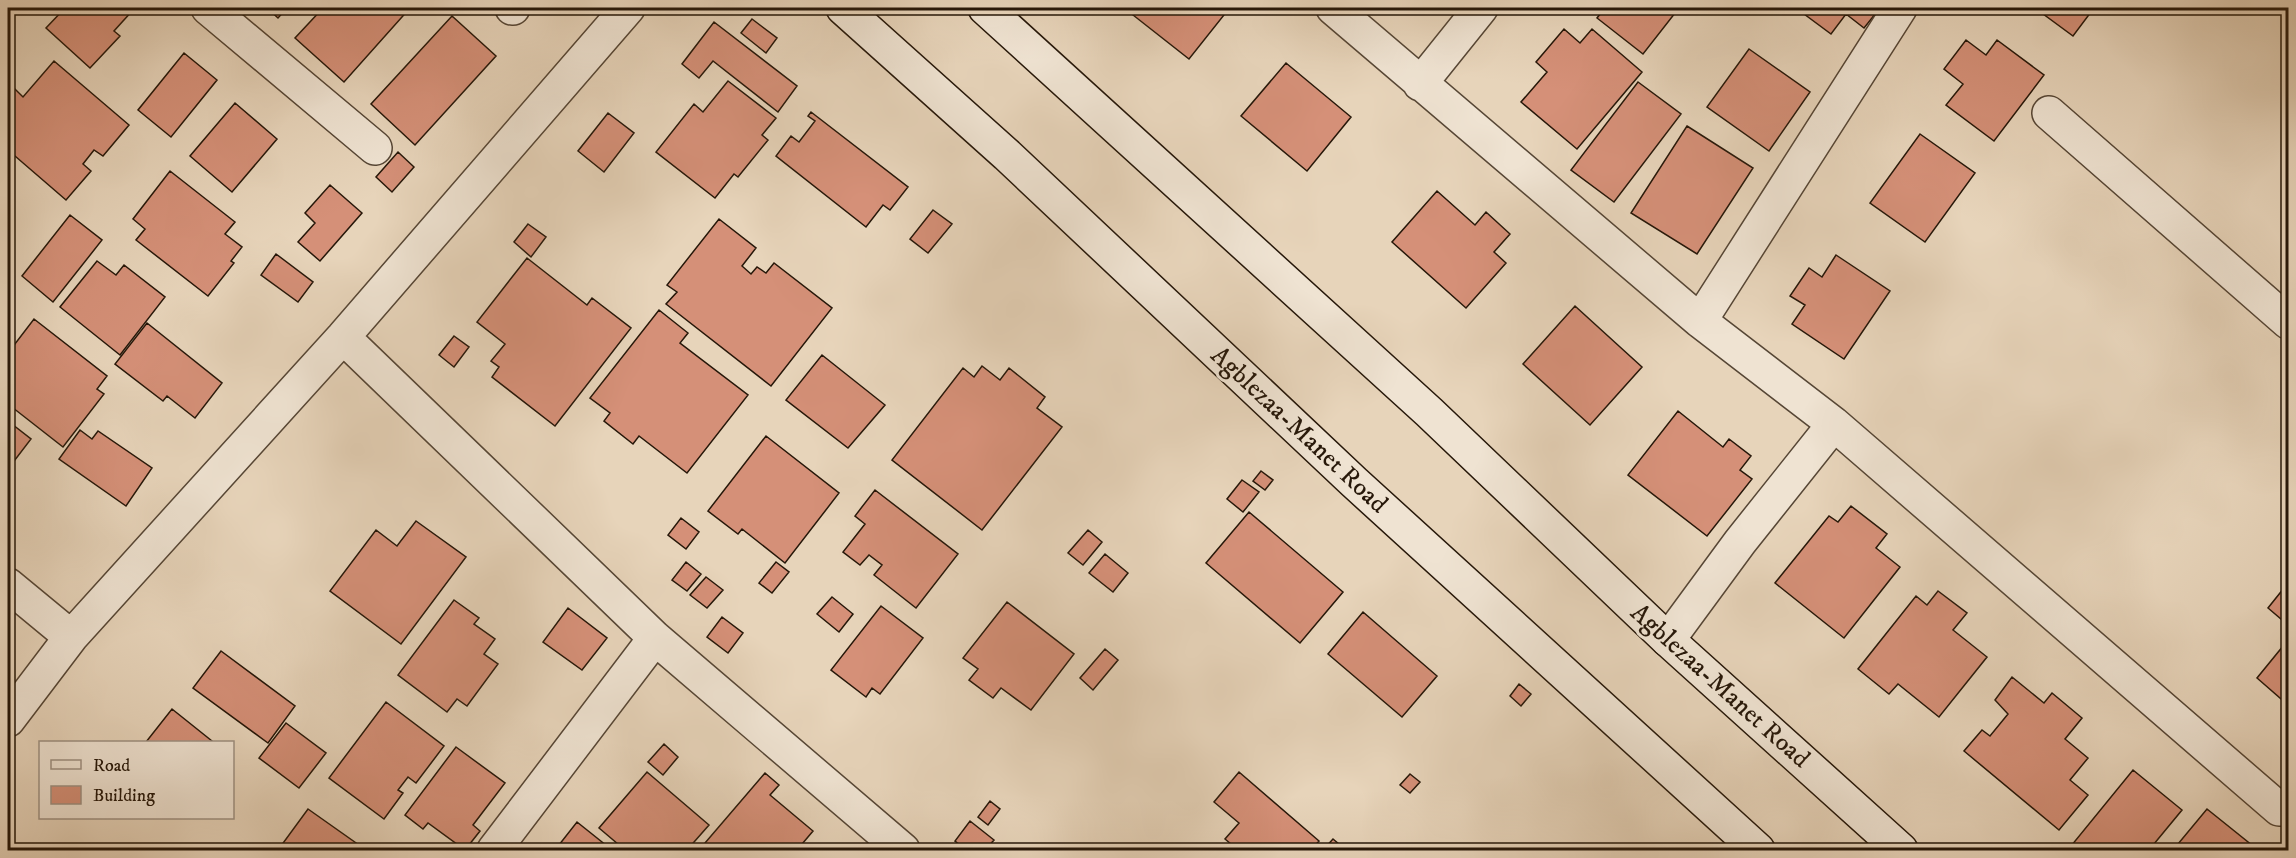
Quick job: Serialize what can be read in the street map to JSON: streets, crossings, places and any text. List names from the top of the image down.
{
  "streets": {
    "street": ["Agblezaa-Manet Road"]
  },
  "legend": ["Road", "Building"]
}
